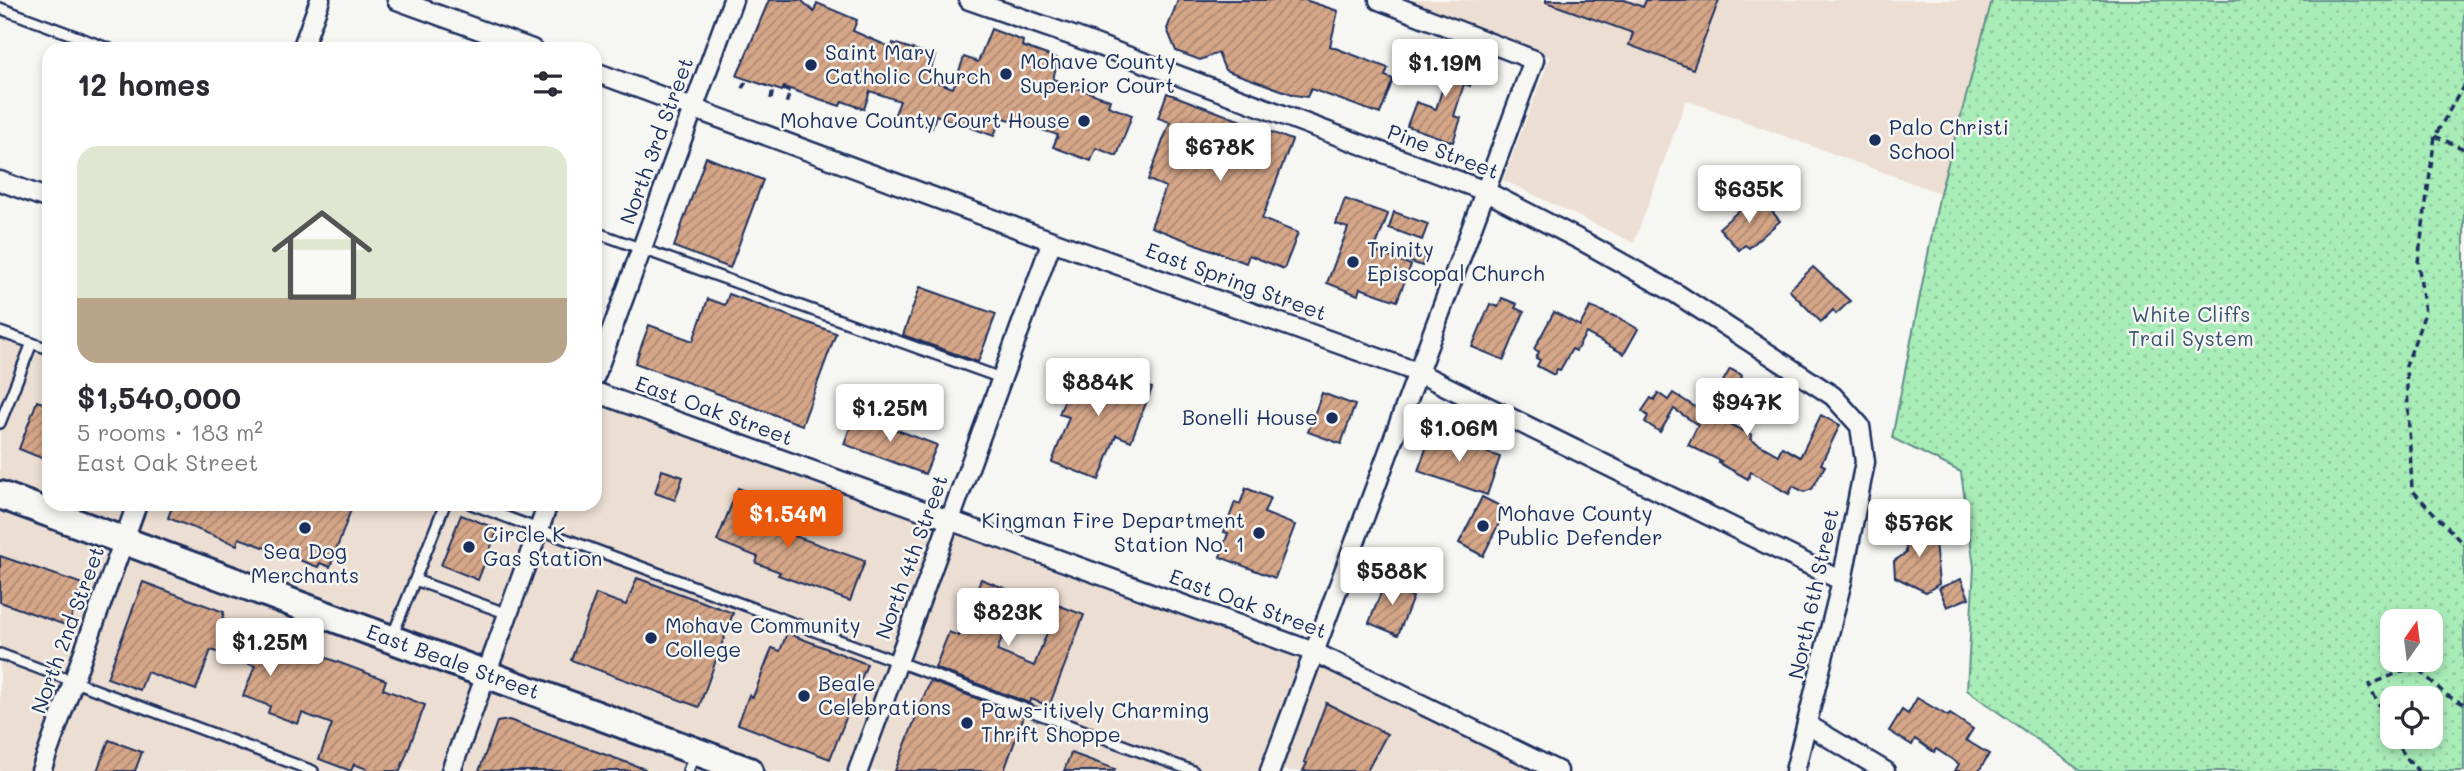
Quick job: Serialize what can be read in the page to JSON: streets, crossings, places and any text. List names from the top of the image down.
{
  "streets": {
    "main road": ["East Beale Street"],
    "street": [
      "North 3rd Street",
      "Pine Street",
      "East Spring Street",
      "East Oak Street",
      "North 4th Street",
      "North 6th Street",
      "North 2nd Street"
    ]
  },
  "crossings": [
    ["North 3rd Street", "East Spring Street"],
    ["Pine Street", "North 6th Street"],
    ["East Spring Street", "North 4th Street"],
    ["East Spring Street", "North 6th Street"],
    ["East Oak Street", "North 4th Street"],
    ["North 2nd Street", "East Beale Street"]
  ],
  "parks": ["White Cliffs Trail System"],
  "places": [
    "Saint Mary Catholic Church",
    "Mohave County Superior Court",
    "Mohave County Court House",
    "Palo Christi School",
    "Trinity Episcopal Church",
    "Bonelli House",
    "Mohave County Public Defender",
    "Sea Dog Merchants",
    "Kingman Fire Department Station No. 1",
    "Circle K Gas Station",
    "Mohave Community College",
    "Beale Celebrations",
    "Paws-itively Charming Thrift Shoppe"
  ],
  "north": "top",
  "page": {
    "price": [
      "$1.19M",
      "$678K",
      "$635K",
      "$884K",
      "$947K",
      "$1.25M",
      "$1.06M",
      "$1.54M",
      "$576K",
      "$588K",
      "$823K",
      "$1.25M"
    ],
    "heading": "12 homes",
    "list": [
      {
        "name": "$1,540,000",
        "note": "5 rooms · 183 m² · East Oak Street"
      }
    ]
  }
}
